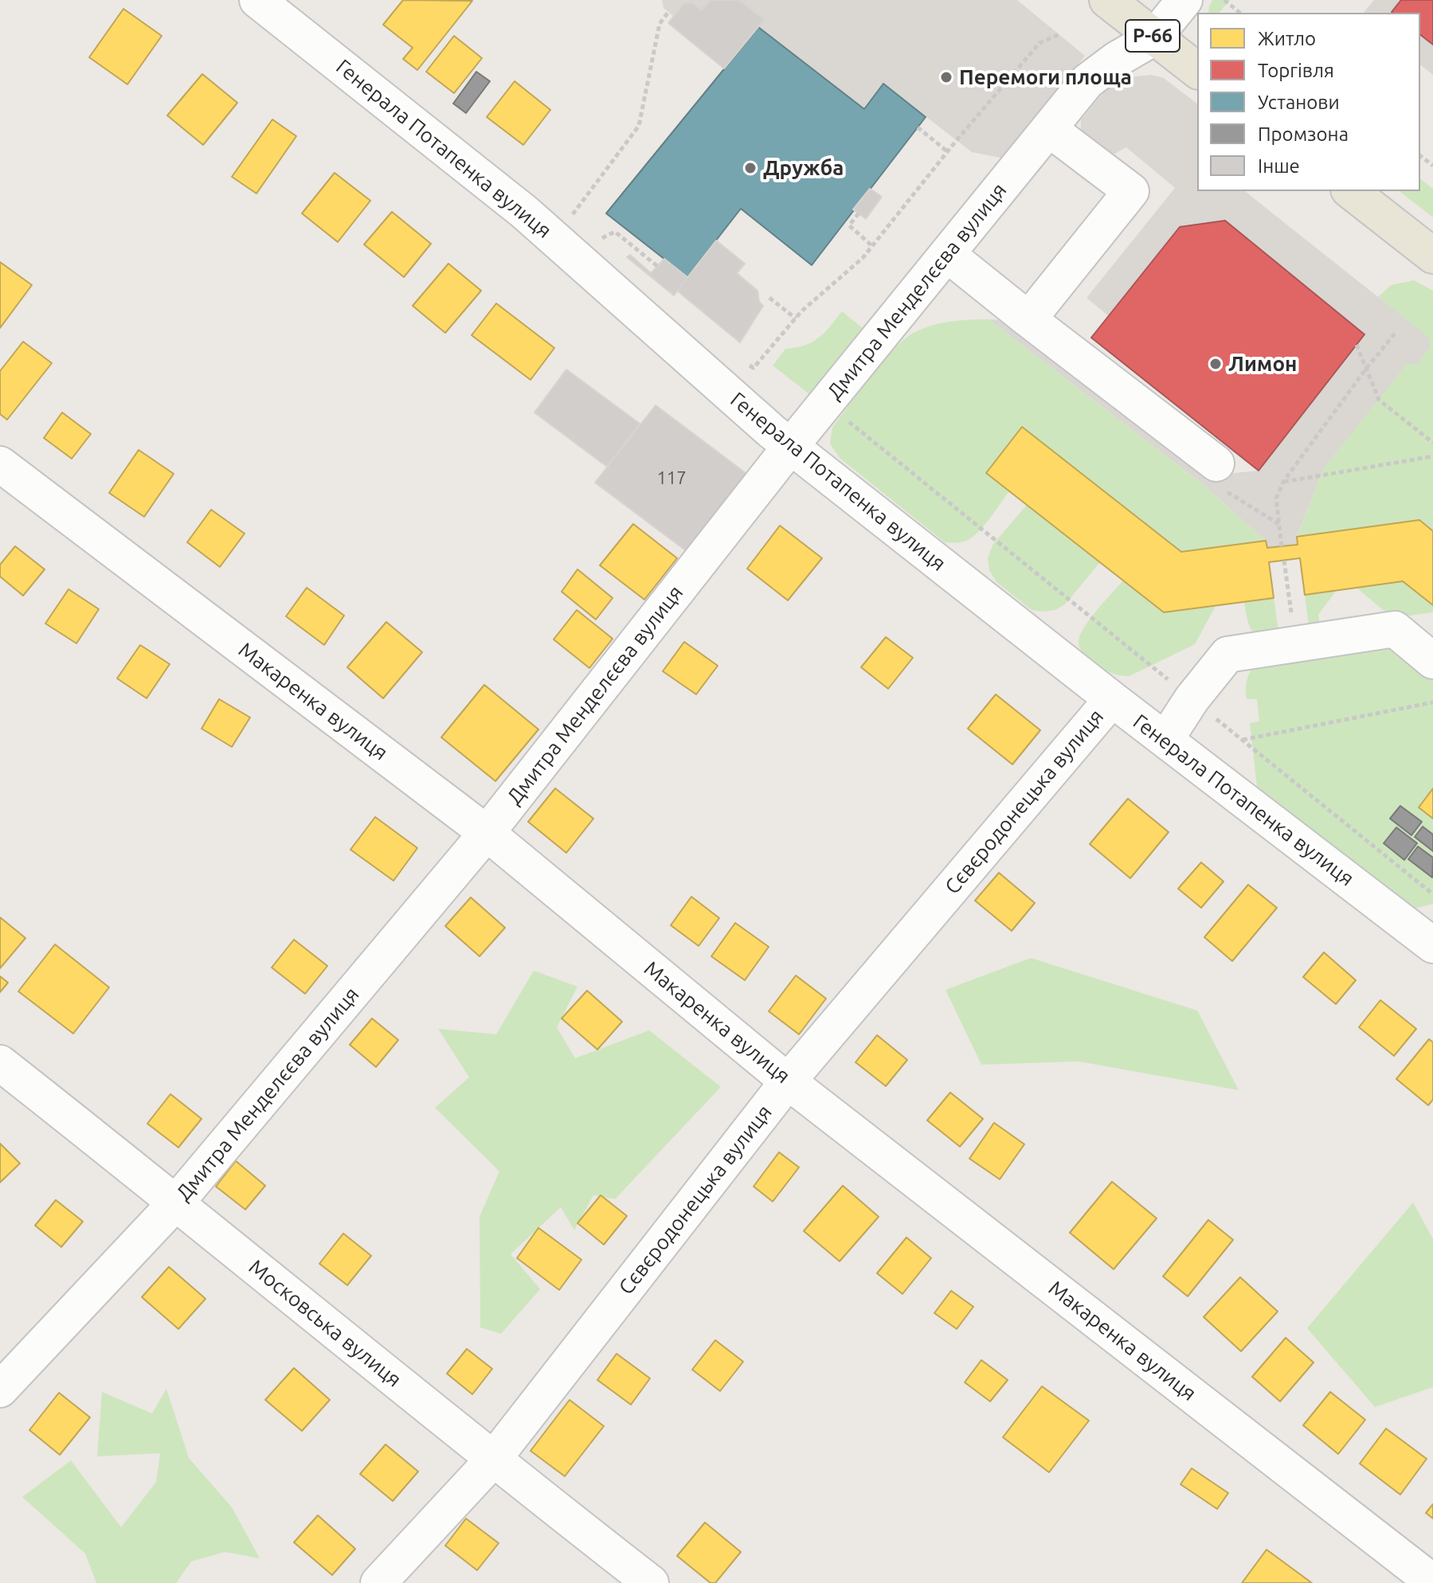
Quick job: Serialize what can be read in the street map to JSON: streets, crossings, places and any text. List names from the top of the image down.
{
  "streets": {
    "main road": ["Р-66"],
    "street": [
      "Генерала Потапенка вулиця",
      "Дмитра Менделєєва вулиця",
      "Макаренка вулиця",
      "Сєвєродонецька вулиця",
      "Московська вулиця"
    ]
  },
  "crossings": [
    ["Р-66", "Дмитра Менделєєва вулиця"],
    ["Генерала Потапенка вулиця", "Дмитра Менделєєва вулиця"],
    ["Генерала Потапенка вулиця", "Сєвєродонецька вулиця"],
    ["Дмитра Менделєєва вулиця", "Макаренка вулиця"],
    ["Дмитра Менделєєва вулиця", "Московська вулиця"],
    ["Макаренка вулиця", "Сєвєродонецька вулиця"],
    ["Сєвєродонецька вулиця", "Московська вулиця"]
  ],
  "places": ["Перемоги площа", "Дружба", "Лимон"],
  "house_numbers": ["117"],
  "legend": [
    "Житло",
    "Торгівля",
    "Установи",
    "Промзона",
    "Інше"
  ]
}
